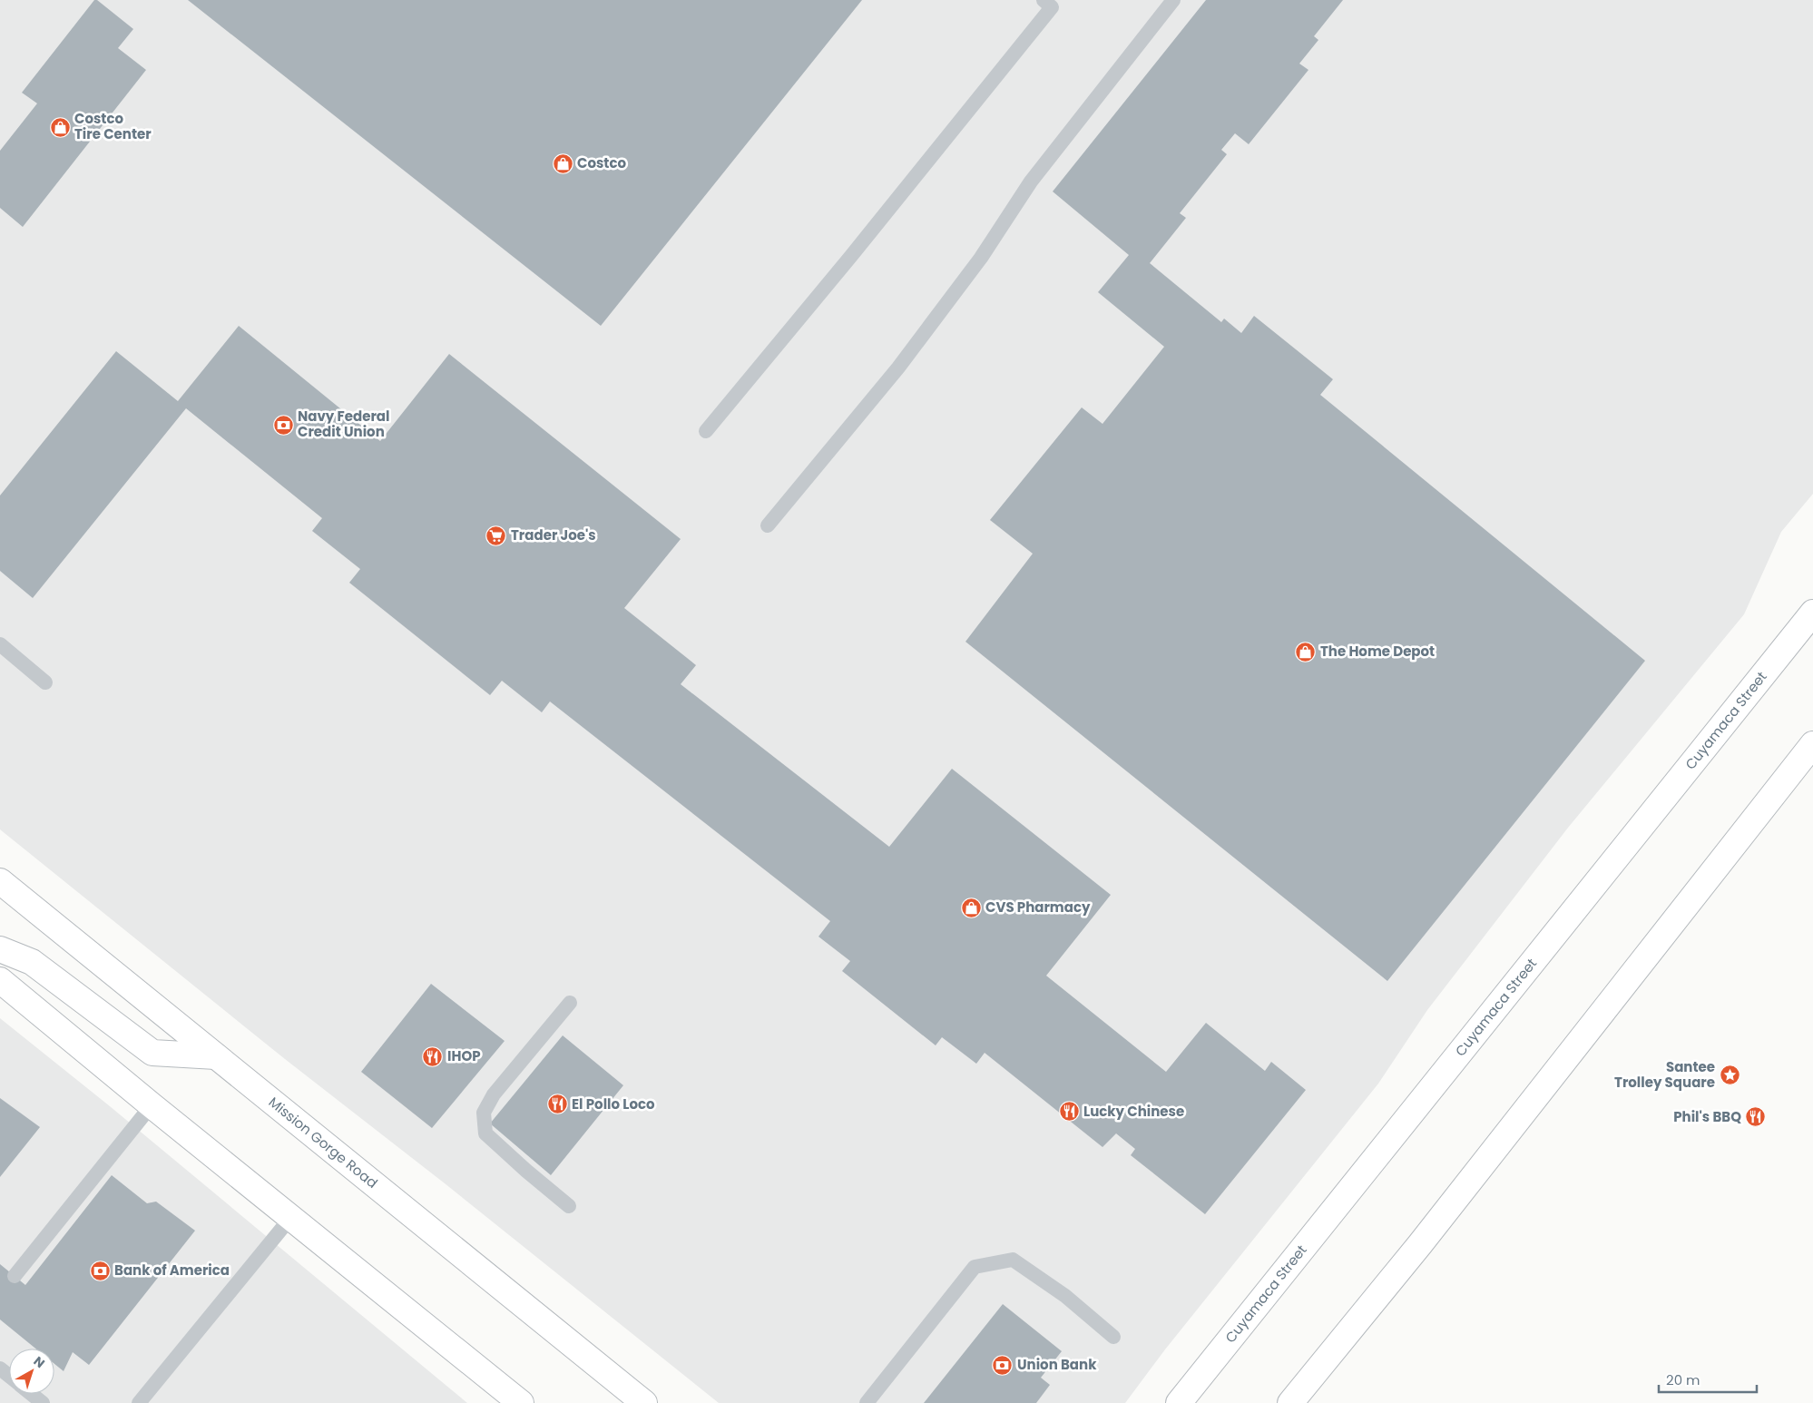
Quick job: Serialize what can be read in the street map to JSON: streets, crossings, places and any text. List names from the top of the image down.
{
  "streets": {
    "main road": ["Cuyamaca Street", "Mission Gorge Road"]
  },
  "places": {
    "shop": [
      "Costco Tire Center",
      "Costco",
      "The Home Depot",
      "CVS Pharmacy"
    ],
    "bank": ["Navy Federal Credit Union", "Bank of America", "Union Bank"],
    "supermarket": ["Trader Joe's"],
    "restaurant": [
      "IHOP",
      "El Pollo Loco",
      "Lucky Chinese",
      "Phil's BBQ"
    ],
    "place": ["Santee Trolley Square"]
  },
  "scale_bar": "20 m",
  "north": "top right"
}
